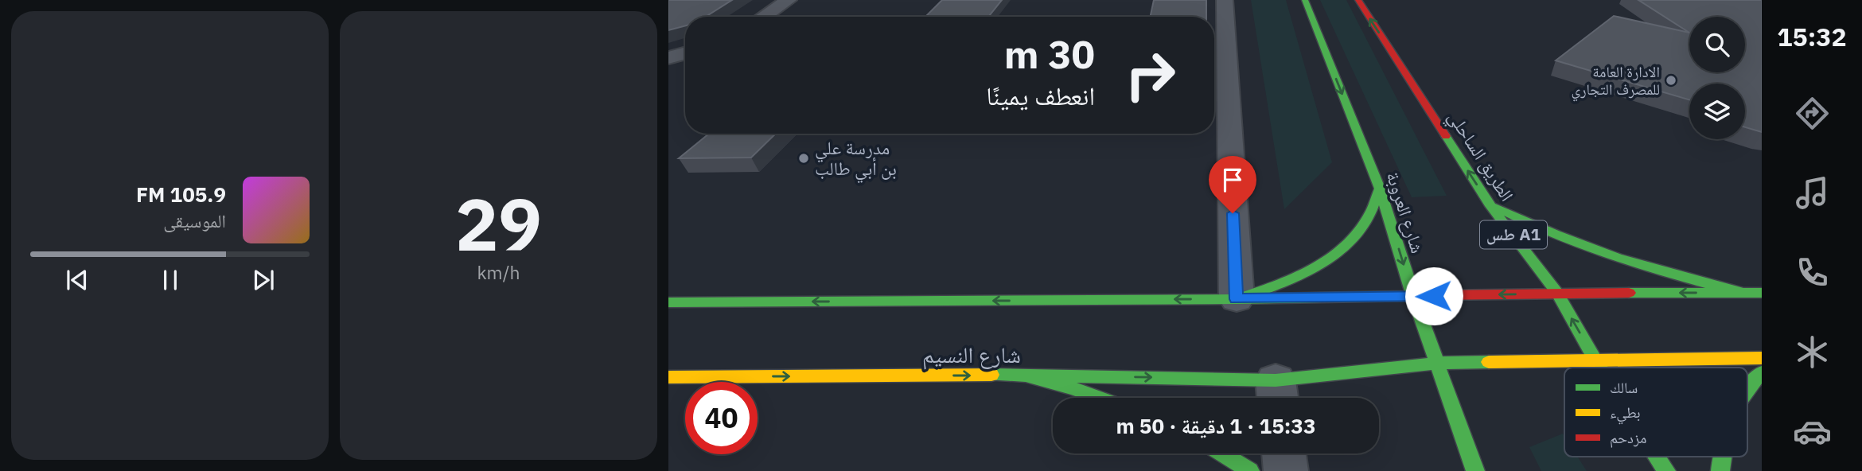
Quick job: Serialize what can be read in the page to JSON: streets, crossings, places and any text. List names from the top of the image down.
{
  "streets": {
    "main road": [
      "الطريق الساحلي",
      "شارع العروبة",
      "طس A1",
      "شارع النسيم"
    ]
  },
  "crossings": [
    ["الطريق الساحلي", "شارع النسيم"],
    ["شارع العروبة", "شارع النسيم"]
  ],
  "one_way": ["الطريق الساحلي", "شارع العروبة"],
  "places": ["الادارة العامة للمصرف التجاري", "مدرسة علي بن أبي طالب"],
  "legend": ["سالك", "بطيء", "مزدحم"],
  "page": {
    "tabs": "15:32",
    "tile": ["29", "km/h"],
    "turn": ["30 m", "انعطف يمينًا"],
    "song": ["105.9 FM", "الموسيقى"],
    "limit": "40",
    "trip": "15:33 · 1 دقيقة · 50 m"
  }
}
